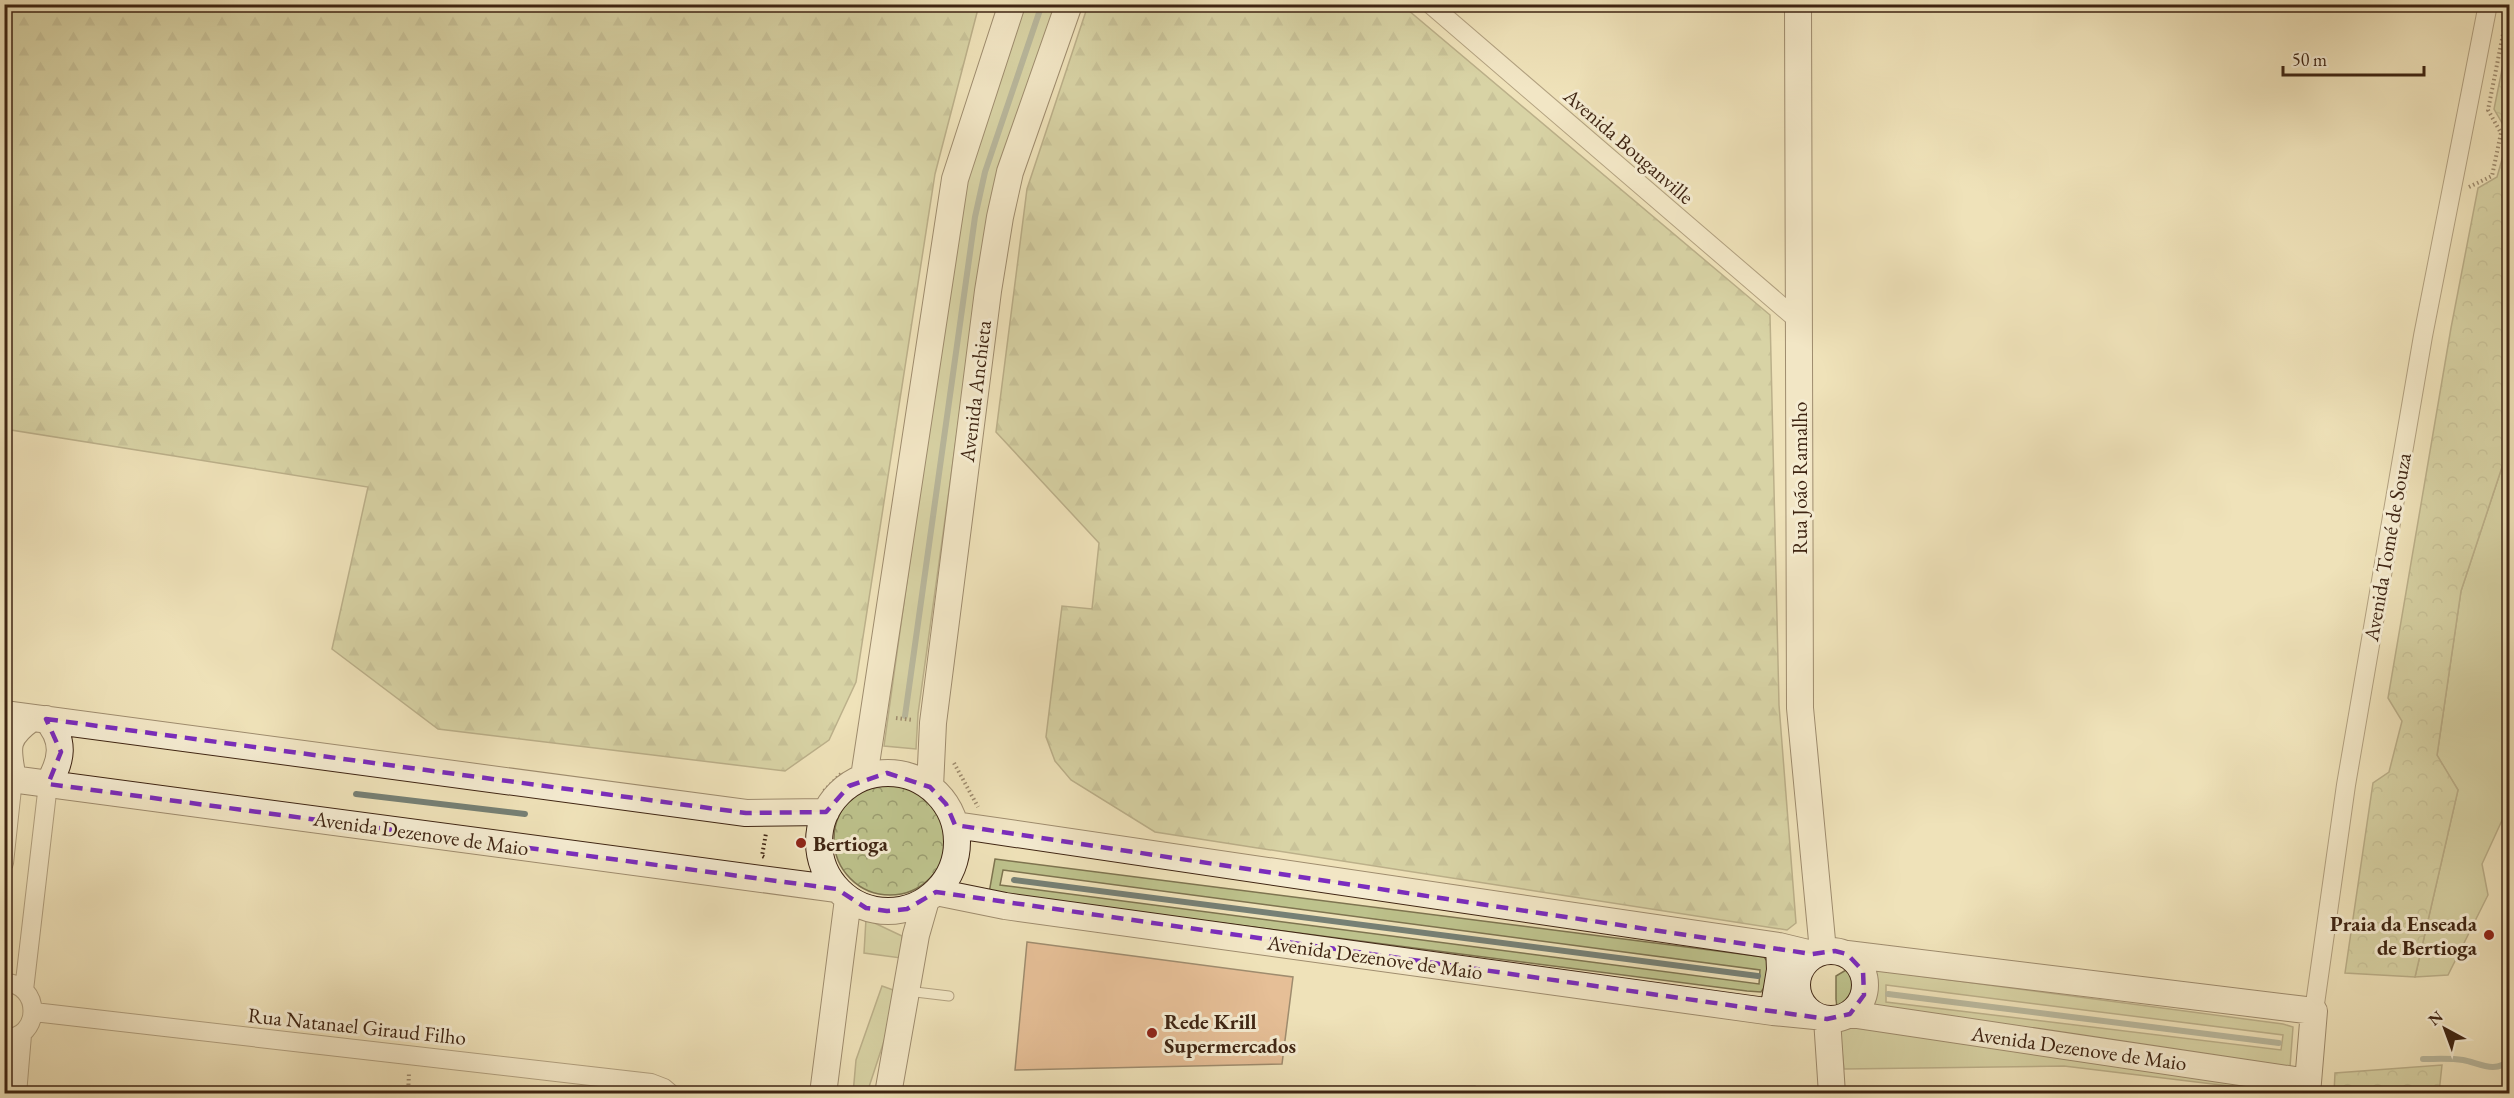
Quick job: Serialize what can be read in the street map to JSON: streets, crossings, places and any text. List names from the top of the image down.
{
  "streets": {
    "main road": [
      "Avenida Anchieta",
      "Rua João Ramalho",
      "Avenida Tomé de Souza",
      "Avenida Dezenove de Maio"
    ],
    "street": ["Avenida Bouganville", "Rua Natanael Giraud Filho"]
  },
  "crossings": [
    ["Avenida Bouganville", "Rua João Ramalho"],
    ["Avenida Anchieta", "Avenida Dezenove de Maio"],
    ["Rua João Ramalho", "Avenida Dezenove de Maio"],
    ["Avenida Tomé de Souza", "Avenida Dezenove de Maio"]
  ],
  "places": ["Bertioga", "Praia da Enseada de Bertioga", "Rede Krill Supermercados"],
  "scale_bar": "50 m",
  "north": "top left"
}
